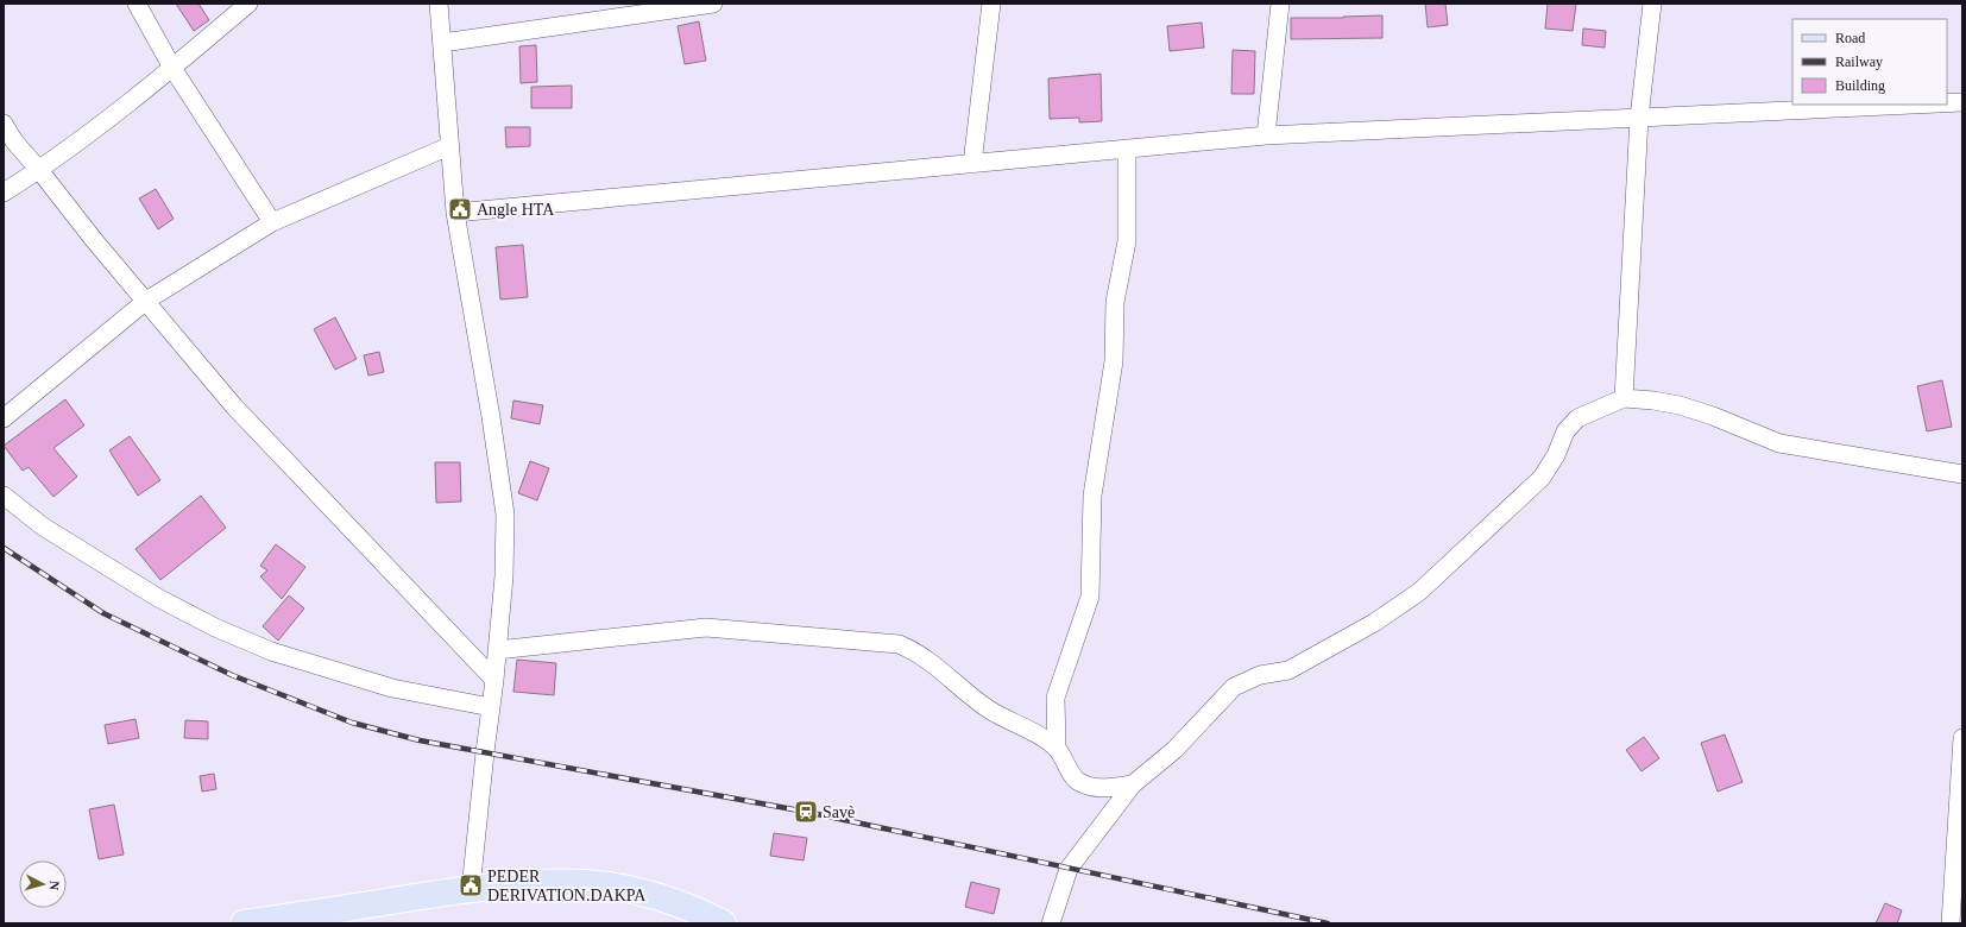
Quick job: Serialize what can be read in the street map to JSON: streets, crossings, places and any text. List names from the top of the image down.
{
  "places": {
    "public building": ["Angle HTA", "PEDER DERIVATION.DAKPA"],
    "station": ["Savè"]
  },
  "legend": ["Road", "Railway", "Building"],
  "north": "right"
}
